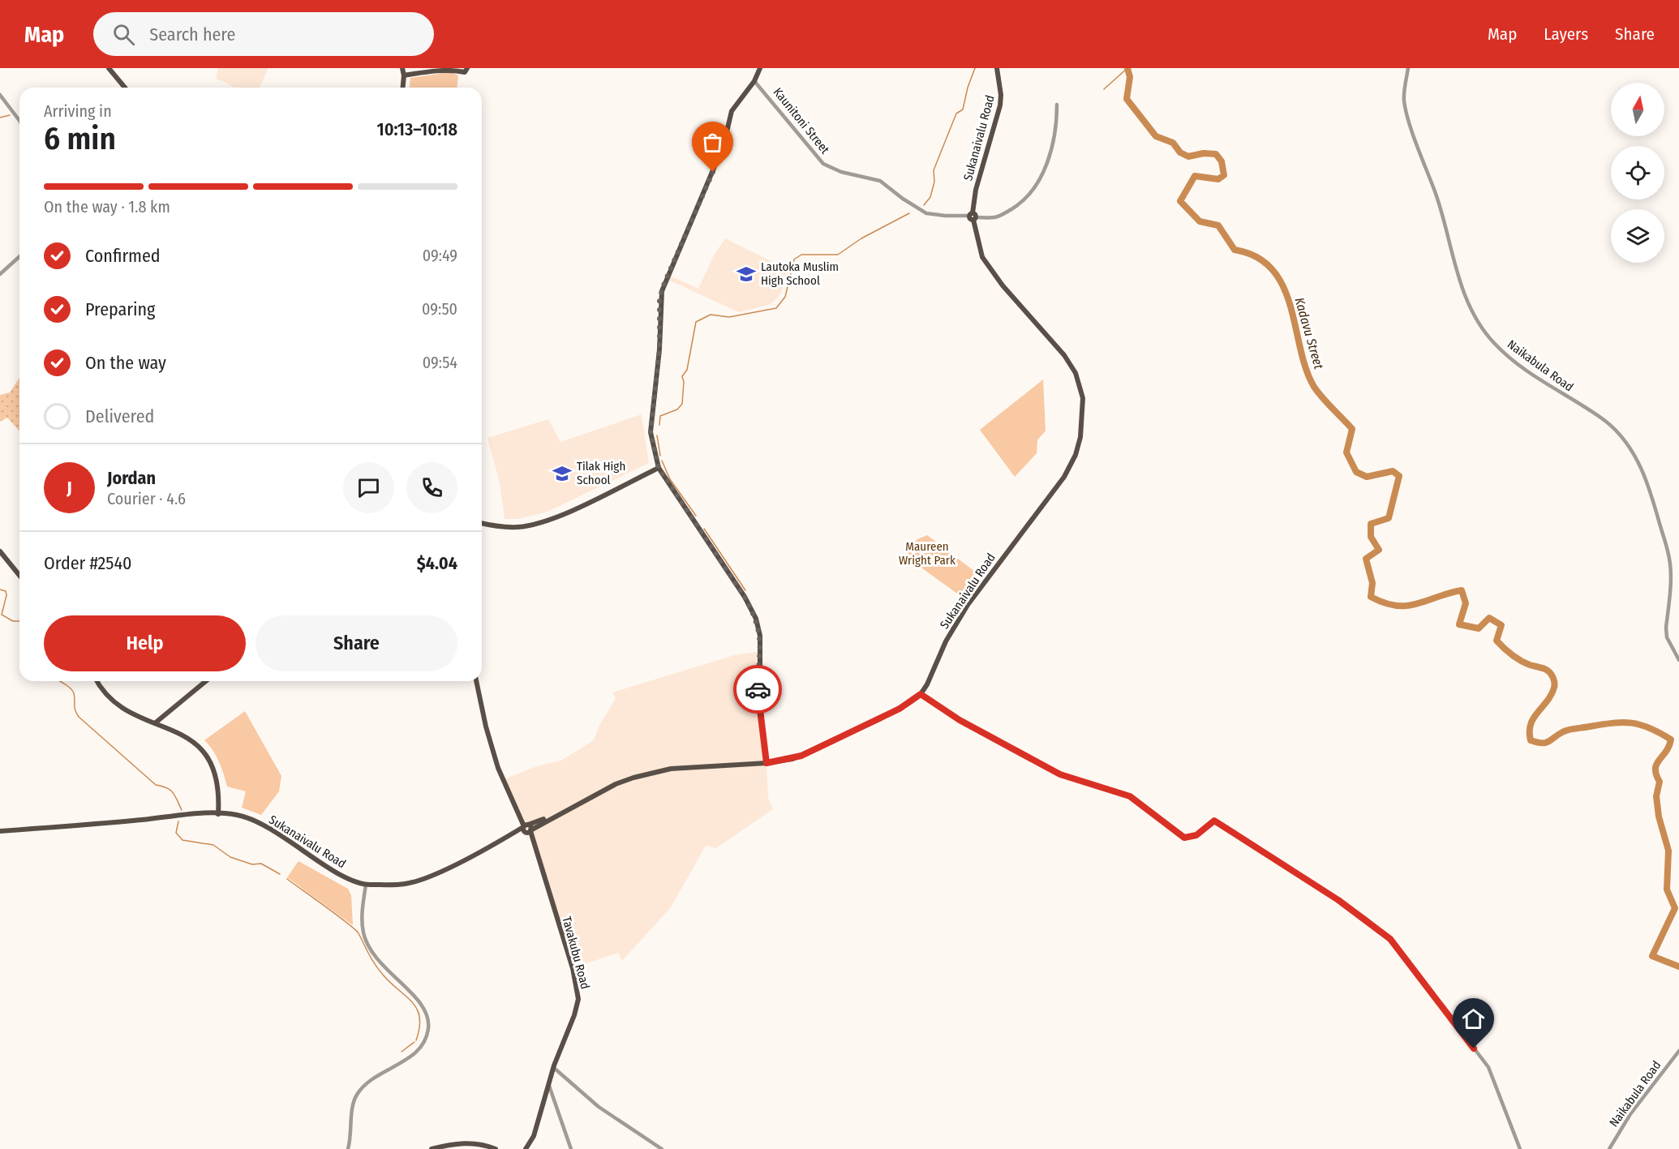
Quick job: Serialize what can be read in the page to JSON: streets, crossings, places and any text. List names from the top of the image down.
{
  "streets": {
    "main road": ["Sukanaivalu Road", "Tavakubu Road"],
    "street": ["Kaunitoni Street", "Naikabula Road"]
  },
  "crossings": [
    ["Kaunitoni Street", "Sukanaivalu Road"],
    ["Sukanaivalu Road", "Tavakubu Road"]
  ],
  "water": ["Kadavu Street"],
  "parks": ["Maureen Wright Park"],
  "places": {
    "school or university": ["Lautoka Muslim High School", "Tilak High School"]
  },
  "north": "top",
  "page": {
    "header": "Map",
    "search": "Search here",
    "nav": ["Map", "Layers", "Share"],
    "heading": ["6 min", "Arriving in", "10:13–10:18"],
    "panel": [
      "Jordan",
      "Courier · 4.6",
      "Order #2540",
      "$4.04"
    ],
    "bar": "On the way · 1.8 km",
    "list": [
      ["Confirmed", "09:49"],
      ["Preparing", "09:50"],
      ["On the way", "09:54"],
      "Delivered"
    ],
    "round": "J",
    "buttons": ["Help", "Share"]
  }
}
